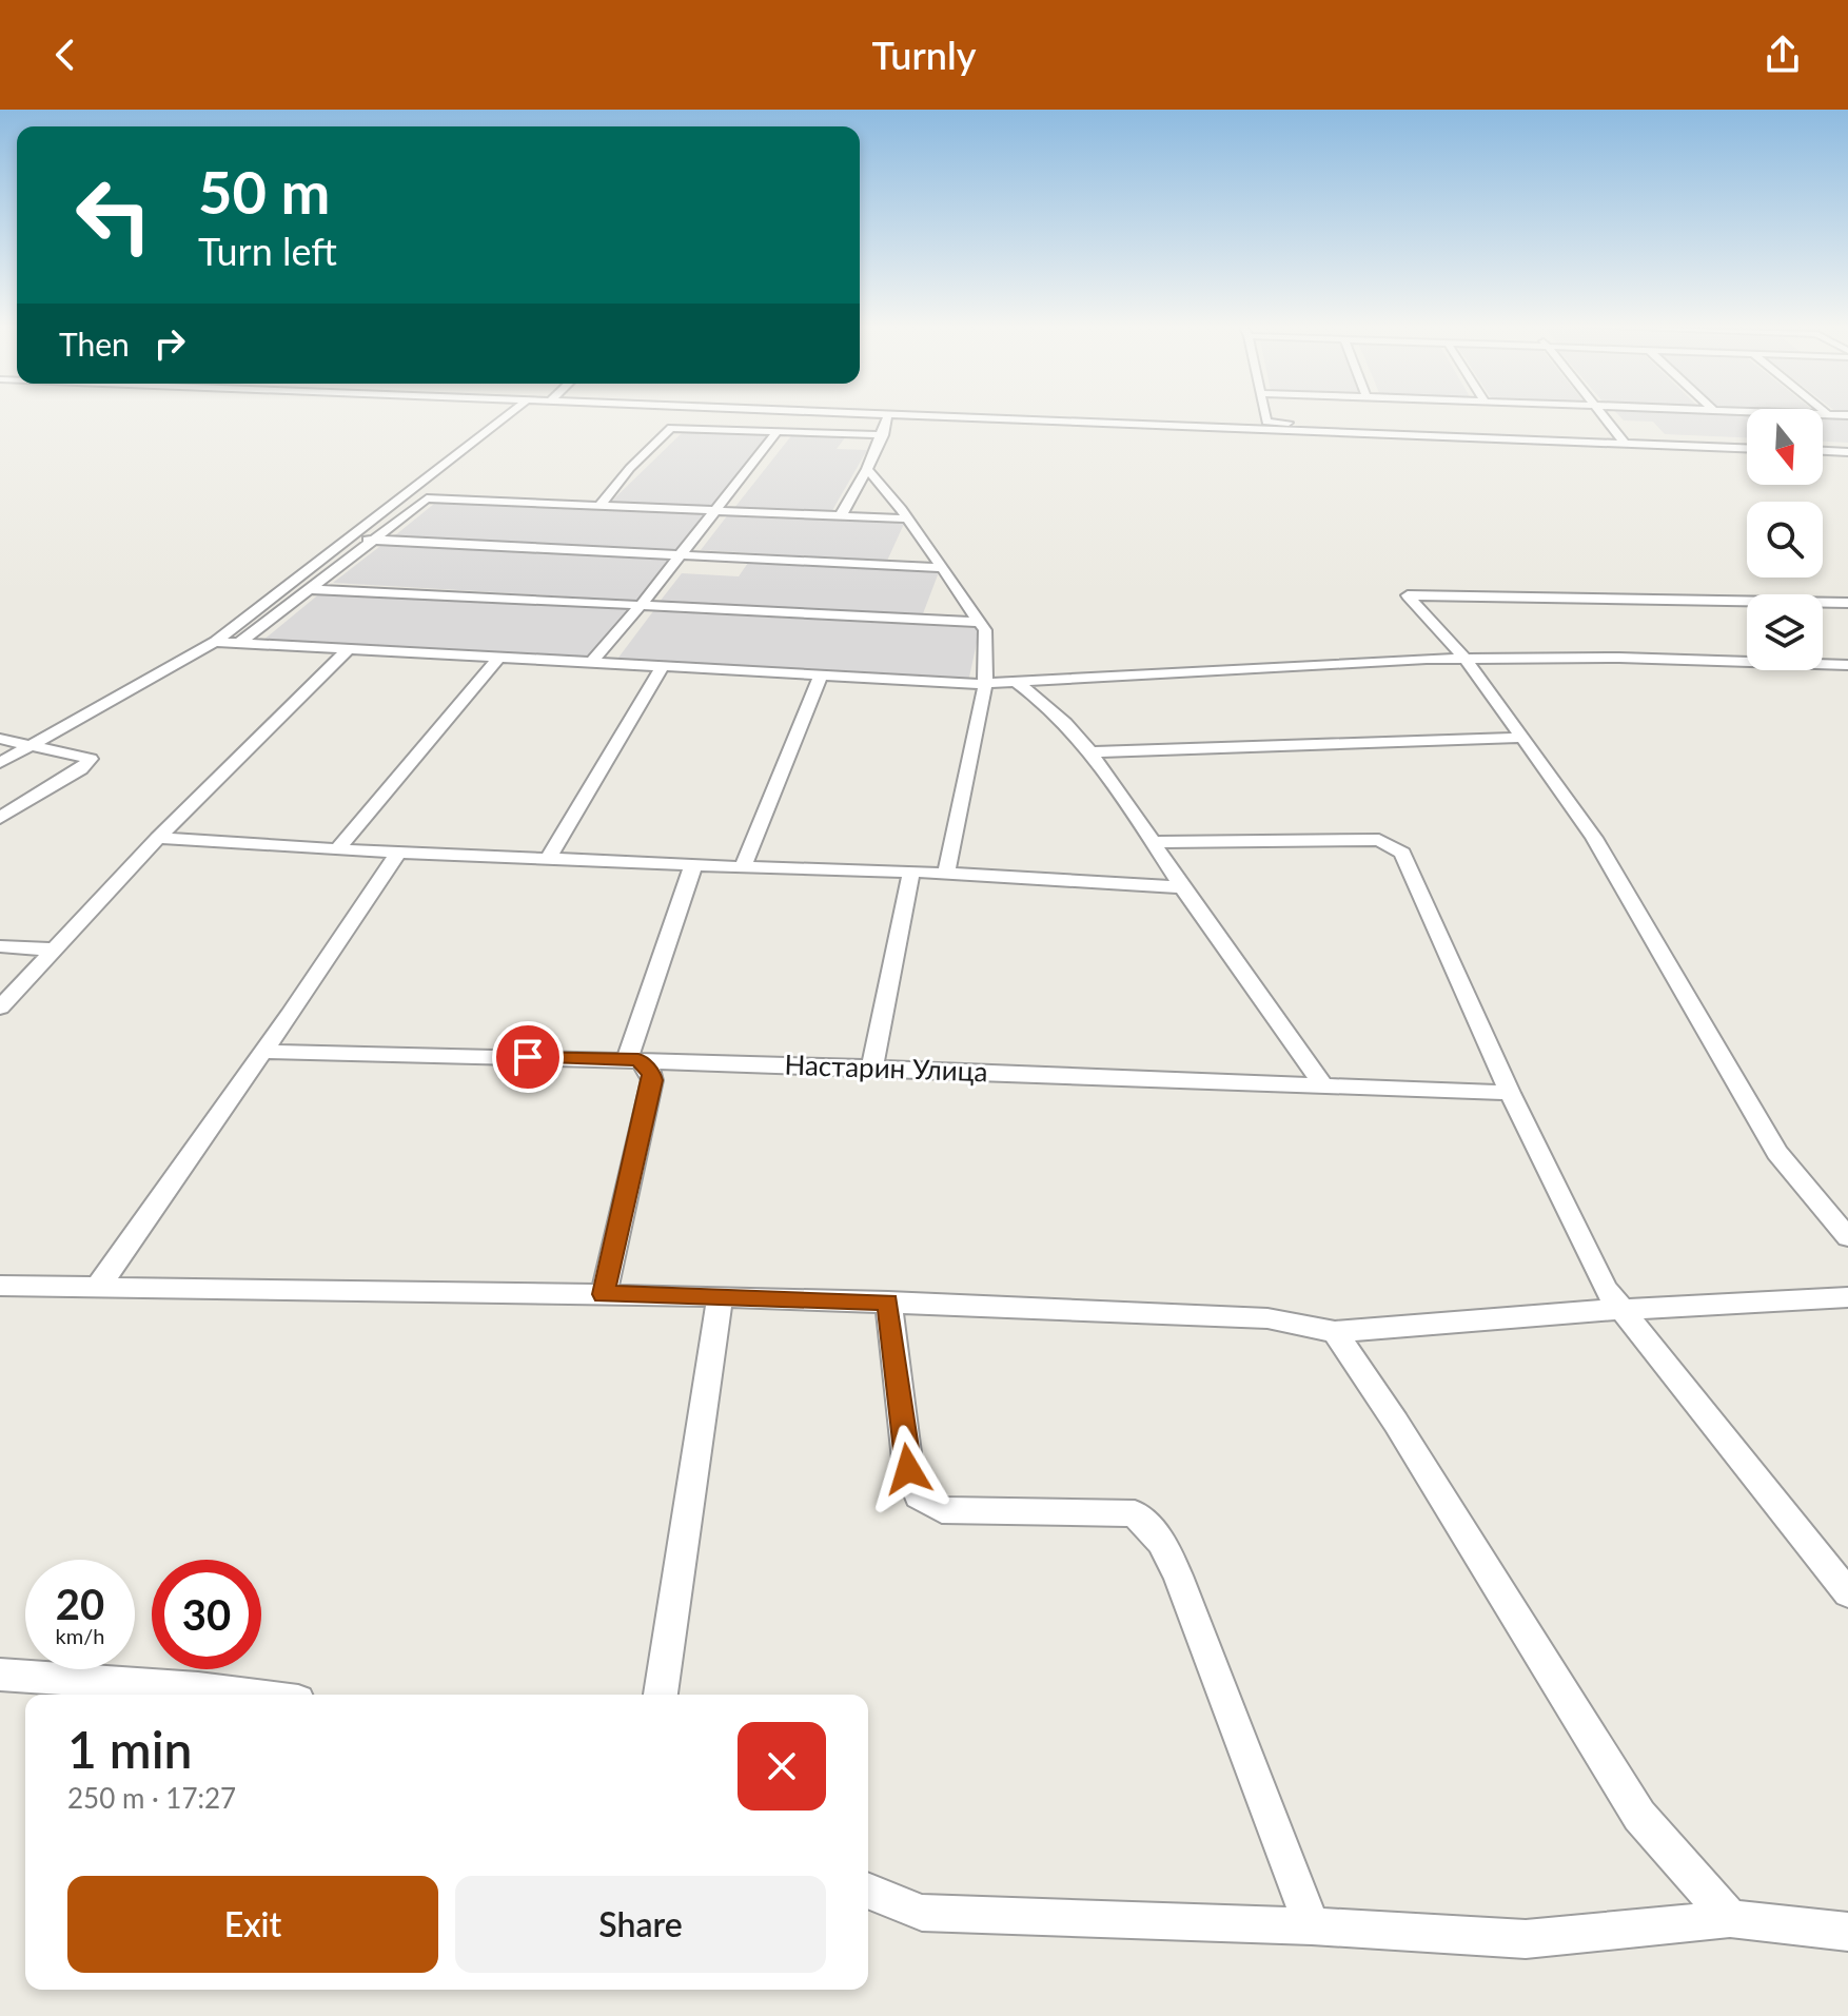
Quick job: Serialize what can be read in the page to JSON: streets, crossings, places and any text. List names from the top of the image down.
{
  "streets": {
    "street": ["Настарин Улица"]
  },
  "north": "bottom",
  "page": {
    "header": "Turnly",
    "turn": ["50 m", "Turn left"],
    "then": "Then",
    "speed": "20 km/h",
    "limit": "30",
    "heading": ["1 min", "250 m · 17:27"],
    "buttons": ["Exit", "Share"]
  }
}
